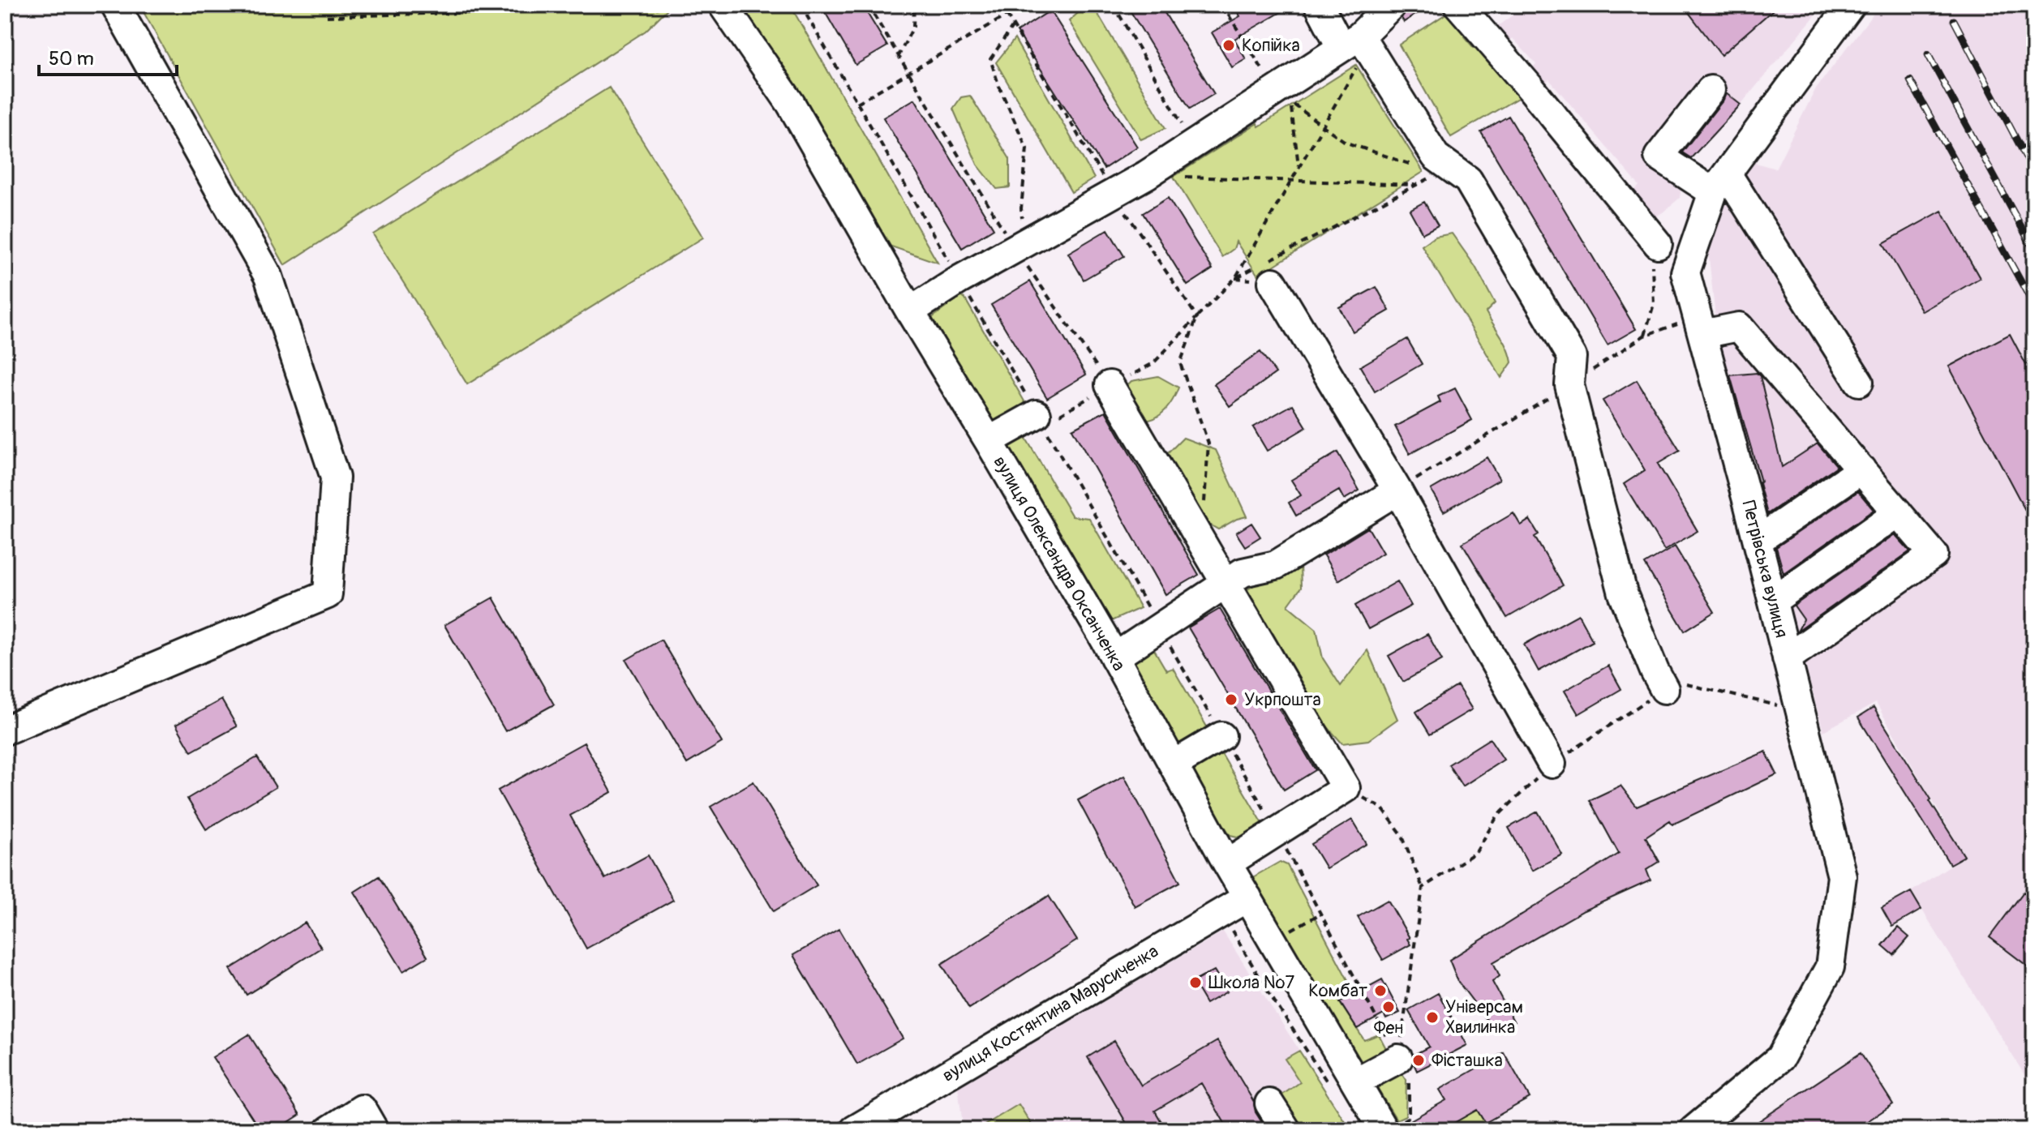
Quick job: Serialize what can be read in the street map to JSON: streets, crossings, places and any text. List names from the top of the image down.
{
  "streets": {
    "street": ["вулиця Олександра Оксанченка", "Петрівська вулиця", "вулиця Костянтина Марусиченка"]
  },
  "crossings": [
    ["вулиця Олександра Оксанченка", "вулиця Костянтина Марусиченка"]
  ],
  "places": [
    "Копійка",
    "Укрпошта",
    "Школа №7",
    "Комбат",
    "Фен",
    "Універсам Хвилинка",
    "Фісташка"
  ],
  "scale_bar": "50 m"
}
